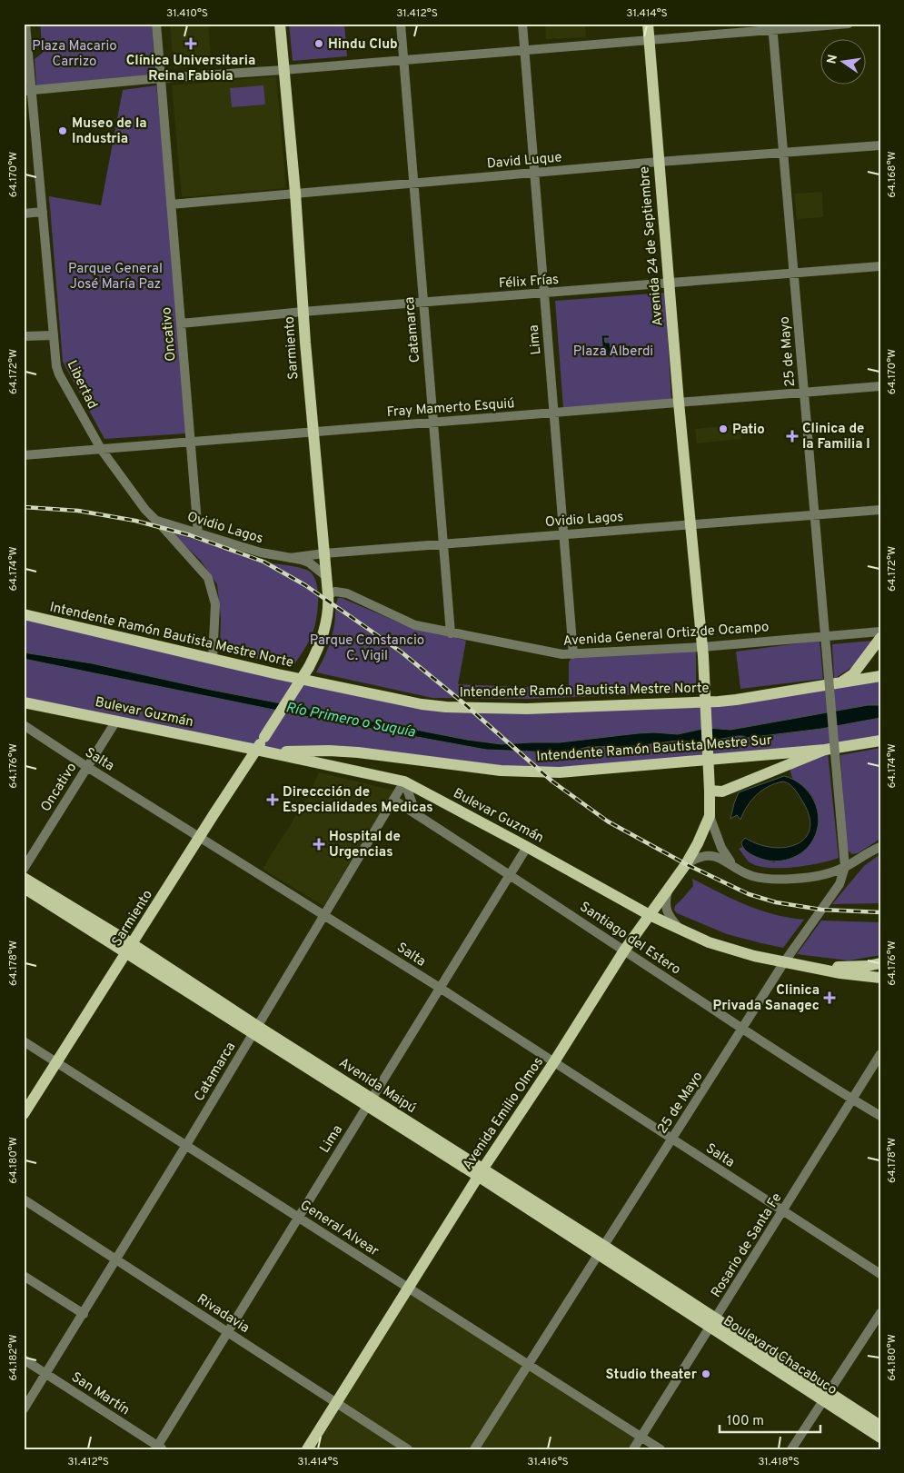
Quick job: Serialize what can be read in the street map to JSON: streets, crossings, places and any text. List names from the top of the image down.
{
  "streets": {
    "main road": [
      "Avenida 24 de Septiembre",
      "Sarmiento",
      "Intendente Ramón Bautista Mestre Norte",
      "Bulevar Guzmán",
      "Intendente Ramón Bautista Mestre Sur",
      "Avenida Maipú",
      "Avenida Emilio Olmos",
      "Boulevard Chacabuco"
    ],
    "street": [
      "David Luque",
      "Félix Frías",
      "Catamarca",
      "Oncativo",
      "Lima",
      "25 de Mayo",
      "Libertad",
      "Fray Mamerto Esquiú",
      "Ovidio Lagos",
      "Avenida General Ortiz de Ocampo",
      "Salta",
      "Santiago del Estero",
      "General Alvear",
      "Rosario de Santa Fe",
      "Rivadavia",
      "San Martín"
    ]
  },
  "crossings": [
    ["David Luque", "Avenida 24 de Septiembre"],
    ["David Luque", "Catamarca"],
    ["David Luque", "Oncativo"],
    ["David Luque", "Lima"],
    ["David Luque", "Sarmiento"],
    ["David Luque", "25 de Mayo"],
    ["Avenida 24 de Septiembre", "Félix Frías"],
    ["Avenida 24 de Septiembre", "Fray Mamerto Esquiú"],
    ["Avenida 24 de Septiembre", "Ovidio Lagos"],
    ["Avenida 24 de Septiembre", "Avenida General Ortiz de Ocampo"],
    ["Avenida 24 de Septiembre", "Avenida Emilio Olmos"],
    ["Félix Frías", "Catamarca"],
    ["Félix Frías", "Oncativo"],
    ["Félix Frías", "Lima"],
    ["Félix Frías", "Sarmiento"],
    ["Félix Frías", "25 de Mayo"],
    ["Catamarca", "Fray Mamerto Esquiú"],
    ["Catamarca", "Ovidio Lagos"],
    ["Catamarca", "Avenida General Ortiz de Ocampo"],
    ["Catamarca", "Bulevar Guzmán"],
    ["Catamarca", "Salta"],
    ["Catamarca", "Santiago del Estero"],
    ["Catamarca", "Avenida Maipú"],
    ["Catamarca", "General Alvear"],
    ["Catamarca", "Rivadavia"],
    ["Catamarca", "San Martín"],
    ["Oncativo", "Fray Mamerto Esquiú"],
    ["Oncativo", "Ovidio Lagos"],
    ["Oncativo", "Bulevar Guzmán"],
    ["Oncativo", "Salta"],
    ["Lima", "Fray Mamerto Esquiú"],
    ["Lima", "Ovidio Lagos"],
    ["Lima", "Avenida General Ortiz de Ocampo"],
    ["Lima", "Bulevar Guzmán"],
    ["Lima", "Salta"],
    ["Lima", "Santiago del Estero"],
    ["Lima", "Avenida Maipú"],
    ["Lima", "General Alvear"],
    ["Lima", "Rivadavia"],
    ["Lima", "San Martín"],
    ["Sarmiento", "Fray Mamerto Esquiú"],
    ["Sarmiento", "Ovidio Lagos"],
    ["Sarmiento", "Avenida General Ortiz de Ocampo"],
    ["Sarmiento", "Bulevar Guzmán"],
    ["Sarmiento", "Intendente Ramón Bautista Mestre Sur"],
    ["Sarmiento", "Salta"],
    ["Sarmiento", "Avenida Maipú"],
    ["Sarmiento", "General Alvear"],
    ["25 de Mayo", "Fray Mamerto Esquiú"],
    ["25 de Mayo", "Ovidio Lagos"],
    ["25 de Mayo", "Avenida General Ortiz de Ocampo"],
    ["25 de Mayo", "Bulevar Guzmán"],
    ["25 de Mayo", "Intendente Ramón Bautista Mestre Sur"],
    ["25 de Mayo", "Salta"],
    ["25 de Mayo", "Santiago del Estero"],
    ["25 de Mayo", "Avenida Maipú"],
    ["25 de Mayo", "General Alvear"],
    ["Libertad", "Fray Mamerto Esquiú"],
    ["Libertad", "Ovidio Lagos"],
    ["Libertad", "Intendente Ramón Bautista Mestre Norte"],
    ["Bulevar Guzmán", "Intendente Ramón Bautista Mestre Sur"],
    ["Bulevar Guzmán", "Avenida Emilio Olmos"],
    ["Salta", "Avenida Emilio Olmos"],
    ["Salta", "Rosario de Santa Fe"],
    ["Santiago del Estero", "Avenida Emilio Olmos"],
    ["Santiago del Estero", "Rosario de Santa Fe"],
    ["Avenida Maipú", "Avenida Emilio Olmos"],
    ["Avenida Maipú", "Rosario de Santa Fe"],
    ["Avenida Maipú", "Boulevard Chacabuco"],
    ["Avenida Emilio Olmos", "General Alvear"],
    ["Avenida Emilio Olmos", "Rivadavia"],
    ["General Alvear", "Rosario de Santa Fe"],
    ["Rosario de Santa Fe", "Boulevard Chacabuco"]
  ],
  "water": ["Río Primero o Suquía"],
  "parks": [
    "Plaza Macario Carrizo",
    "Parque General José María Paz",
    "Plaza Alberdi",
    "Parque Constancio C. Vigil"
  ],
  "places": {
    "health": [
      "Clínica Universitaria Reina Fabiola",
      "Clinica de la Familia I",
      "Direccción de Especialidades Medicas",
      "Hospital de Urgencias",
      "Clinica Privada Sanagec"
    ],
    "other": [
      "Hindu Club",
      "Museo de la Industria",
      "Patio",
      "Studio theater"
    ]
  },
  "scale_bar": "100 m",
  "north": "left",
  "coordinates": [
    "31.410°S",
    "31.412°S",
    "31.414°S",
    "64.168°W",
    "64.170°W",
    "64.172°W",
    "64.174°W",
    "64.176°W",
    "64.178°W",
    "64.180°W",
    "64.182°W",
    "31.416°S",
    "31.418°S"
  ]
}
